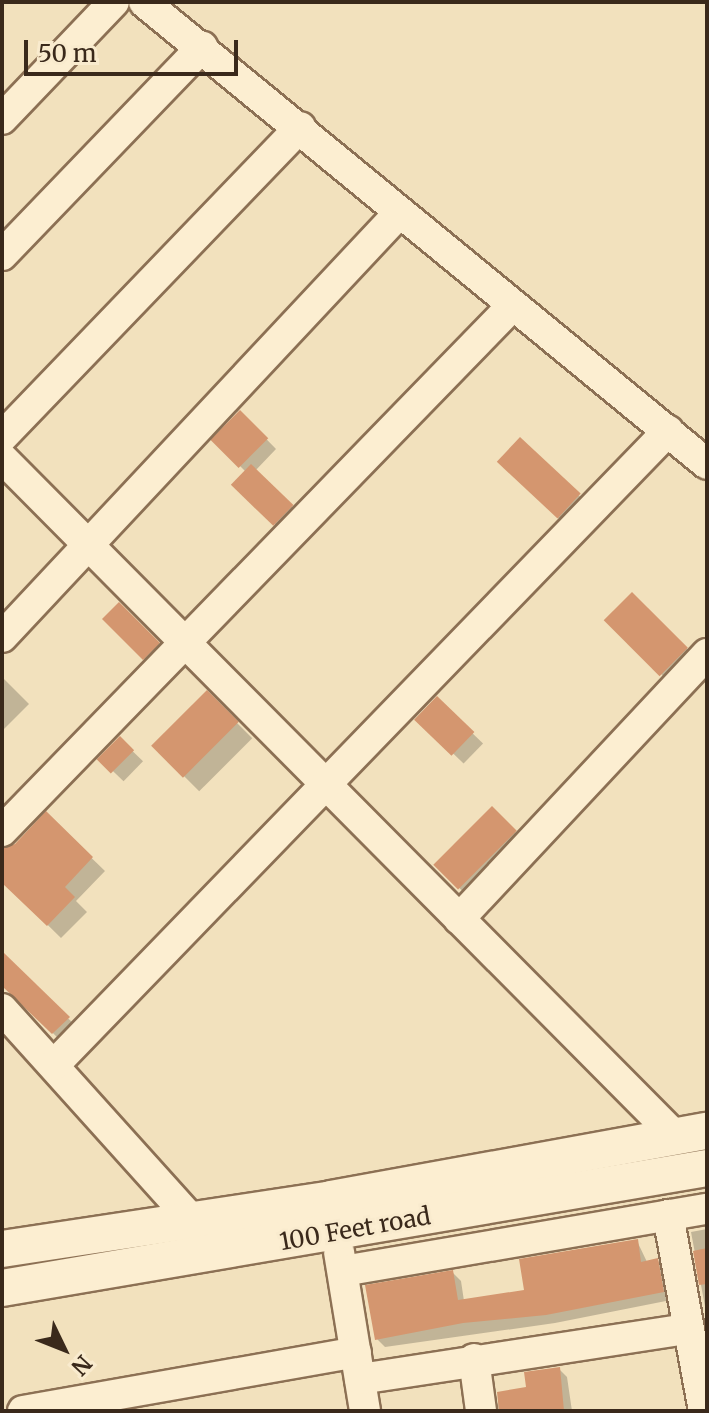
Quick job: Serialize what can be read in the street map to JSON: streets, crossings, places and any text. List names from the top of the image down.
{
  "streets": {
    "street": ["100 Feet road"]
  },
  "scale_bar": "50 m",
  "north": "bottom right"
}
